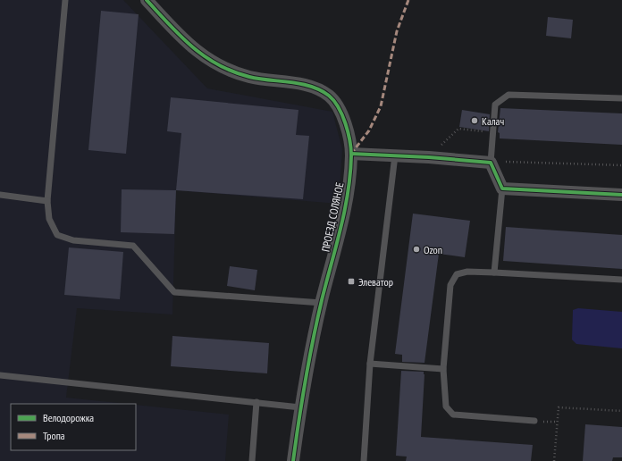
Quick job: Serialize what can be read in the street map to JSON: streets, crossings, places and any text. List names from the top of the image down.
{
  "streets": {
    "street": ["ПРОЕЗД СОЛЯНОЕ"]
  },
  "places": {
    "other": ["Калач", "Ozon"],
    "transit": ["Элеватор"]
  },
  "legend": ["Велодорожка", "Тропа"]
}
